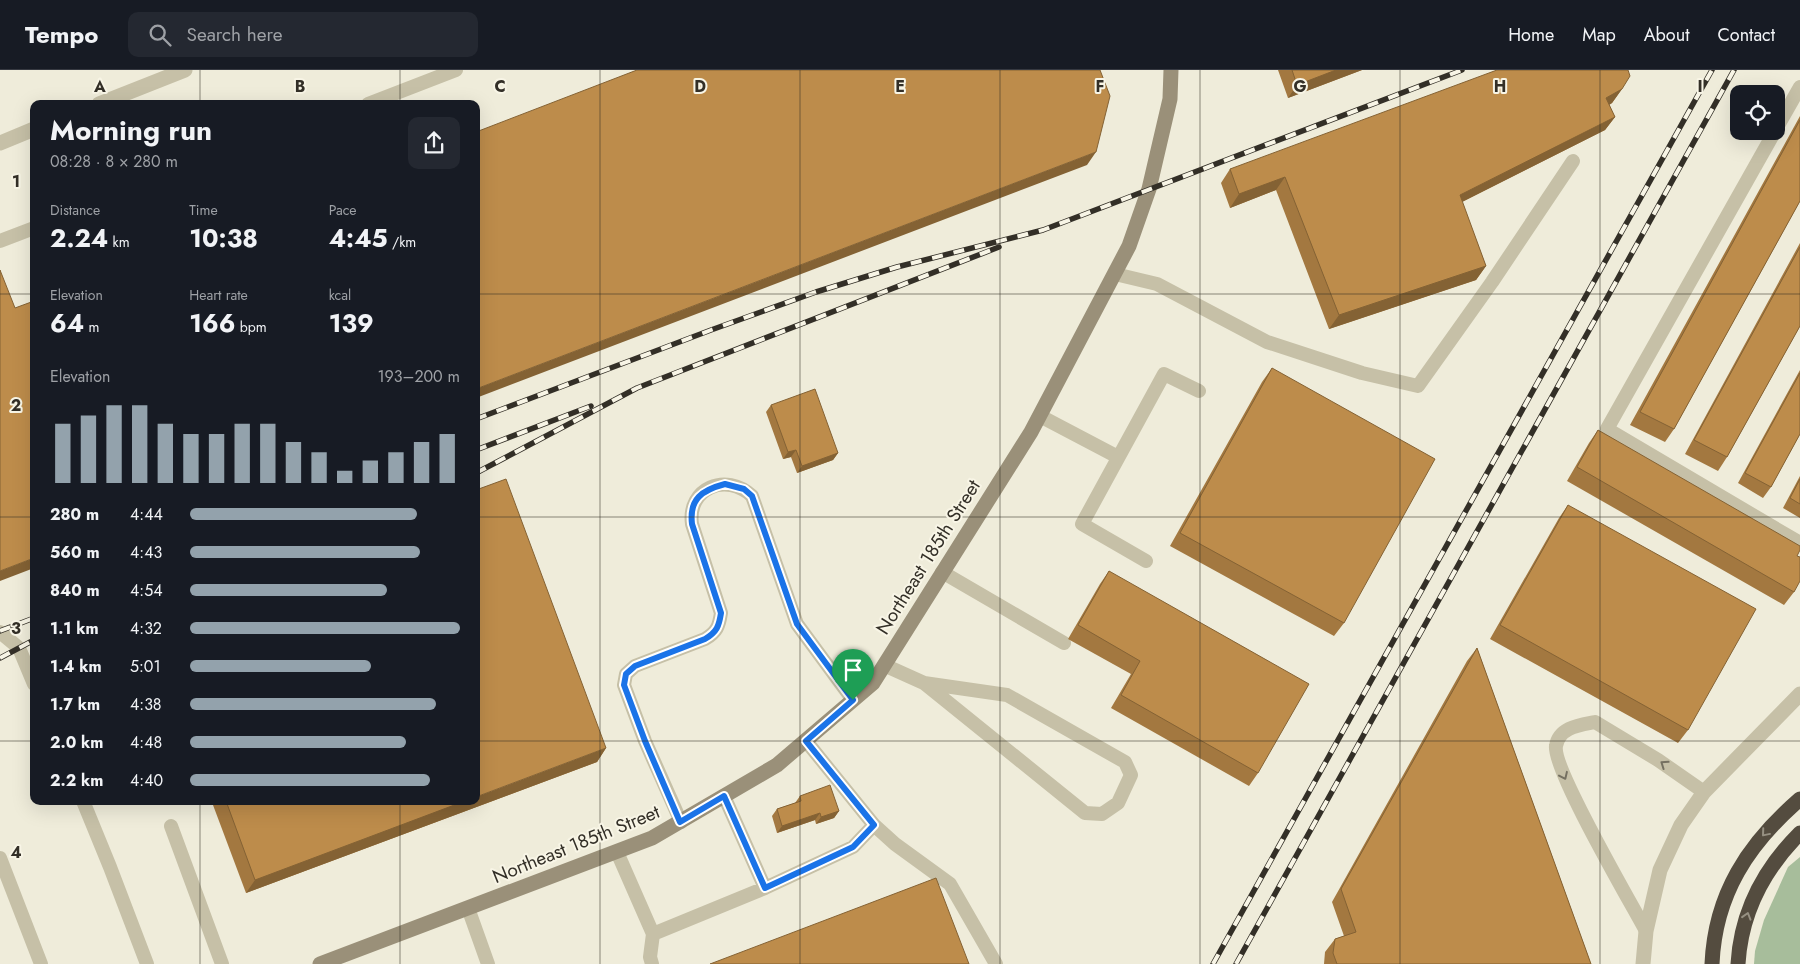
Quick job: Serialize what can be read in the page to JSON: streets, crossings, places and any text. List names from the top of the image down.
{
  "streets": {
    "street": ["Northeast 185th Street"]
  },
  "page": {
    "header": "Tempo",
    "search": "Search here",
    "nav": [
      "Home",
      "Map",
      "About",
      "Contact"
    ],
    "heading": ["Morning run", "08:28 · 8 × 280 m"],
    "stats": [
      ["Distance", "2.24 km"],
      ["Time", "10:38"],
      ["Pace", "4:45 /km"],
      ["Elevation", "64 m"],
      ["Heart rate", "166 bpm"],
      ["kcal", "139"]
    ],
    "chart": ["Elevation", "193–200 m"],
    "list": [
      {
        "name": "280 m",
        "note": "4:44"
      },
      {
        "name": "560 m",
        "note": "4:43"
      },
      {
        "name": "840 m",
        "note": "4:54"
      },
      {
        "name": "1.1 km",
        "note": "4:32"
      },
      {
        "name": "1.4 km",
        "note": "5:01"
      },
      {
        "name": "1.7 km",
        "note": "4:38"
      },
      {
        "name": "2.0 km",
        "note": "4:48"
      },
      {
        "name": "2.2 km",
        "note": "4:40"
      }
    ]
  },
  "grid": {
    "columns": [
      "A",
      "B",
      "C",
      "D",
      "E",
      "F",
      "G",
      "H",
      "I"
    ],
    "rows": [
      "1",
      "2",
      "3",
      "4"
    ]
  }
}
